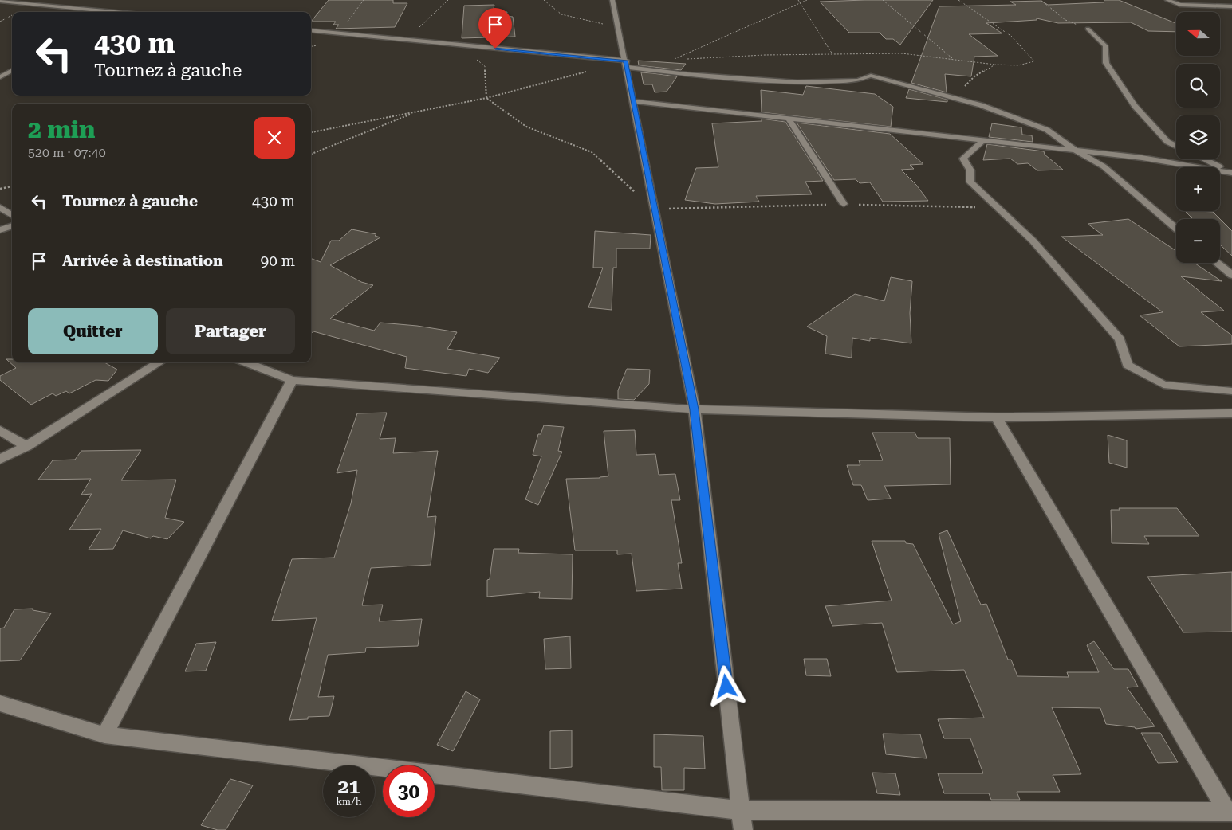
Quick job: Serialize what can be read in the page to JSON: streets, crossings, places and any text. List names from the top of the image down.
{
  "north": "left",
  "page": {
    "map_buttons": ["+", "−"],
    "turn": ["430 m", "Tournez à gauche"],
    "heading": ["2 min", "520 m · 07:40"],
    "list": [
      {
        "name": "Tournez à gauche",
        "value": "430 m"
      },
      {
        "name": "Arrivée à destination",
        "value": "90 m"
      }
    ],
    "buttons": ["Quitter", "Partager"],
    "speed": "21 km/h",
    "limit": "30"
  }
}
